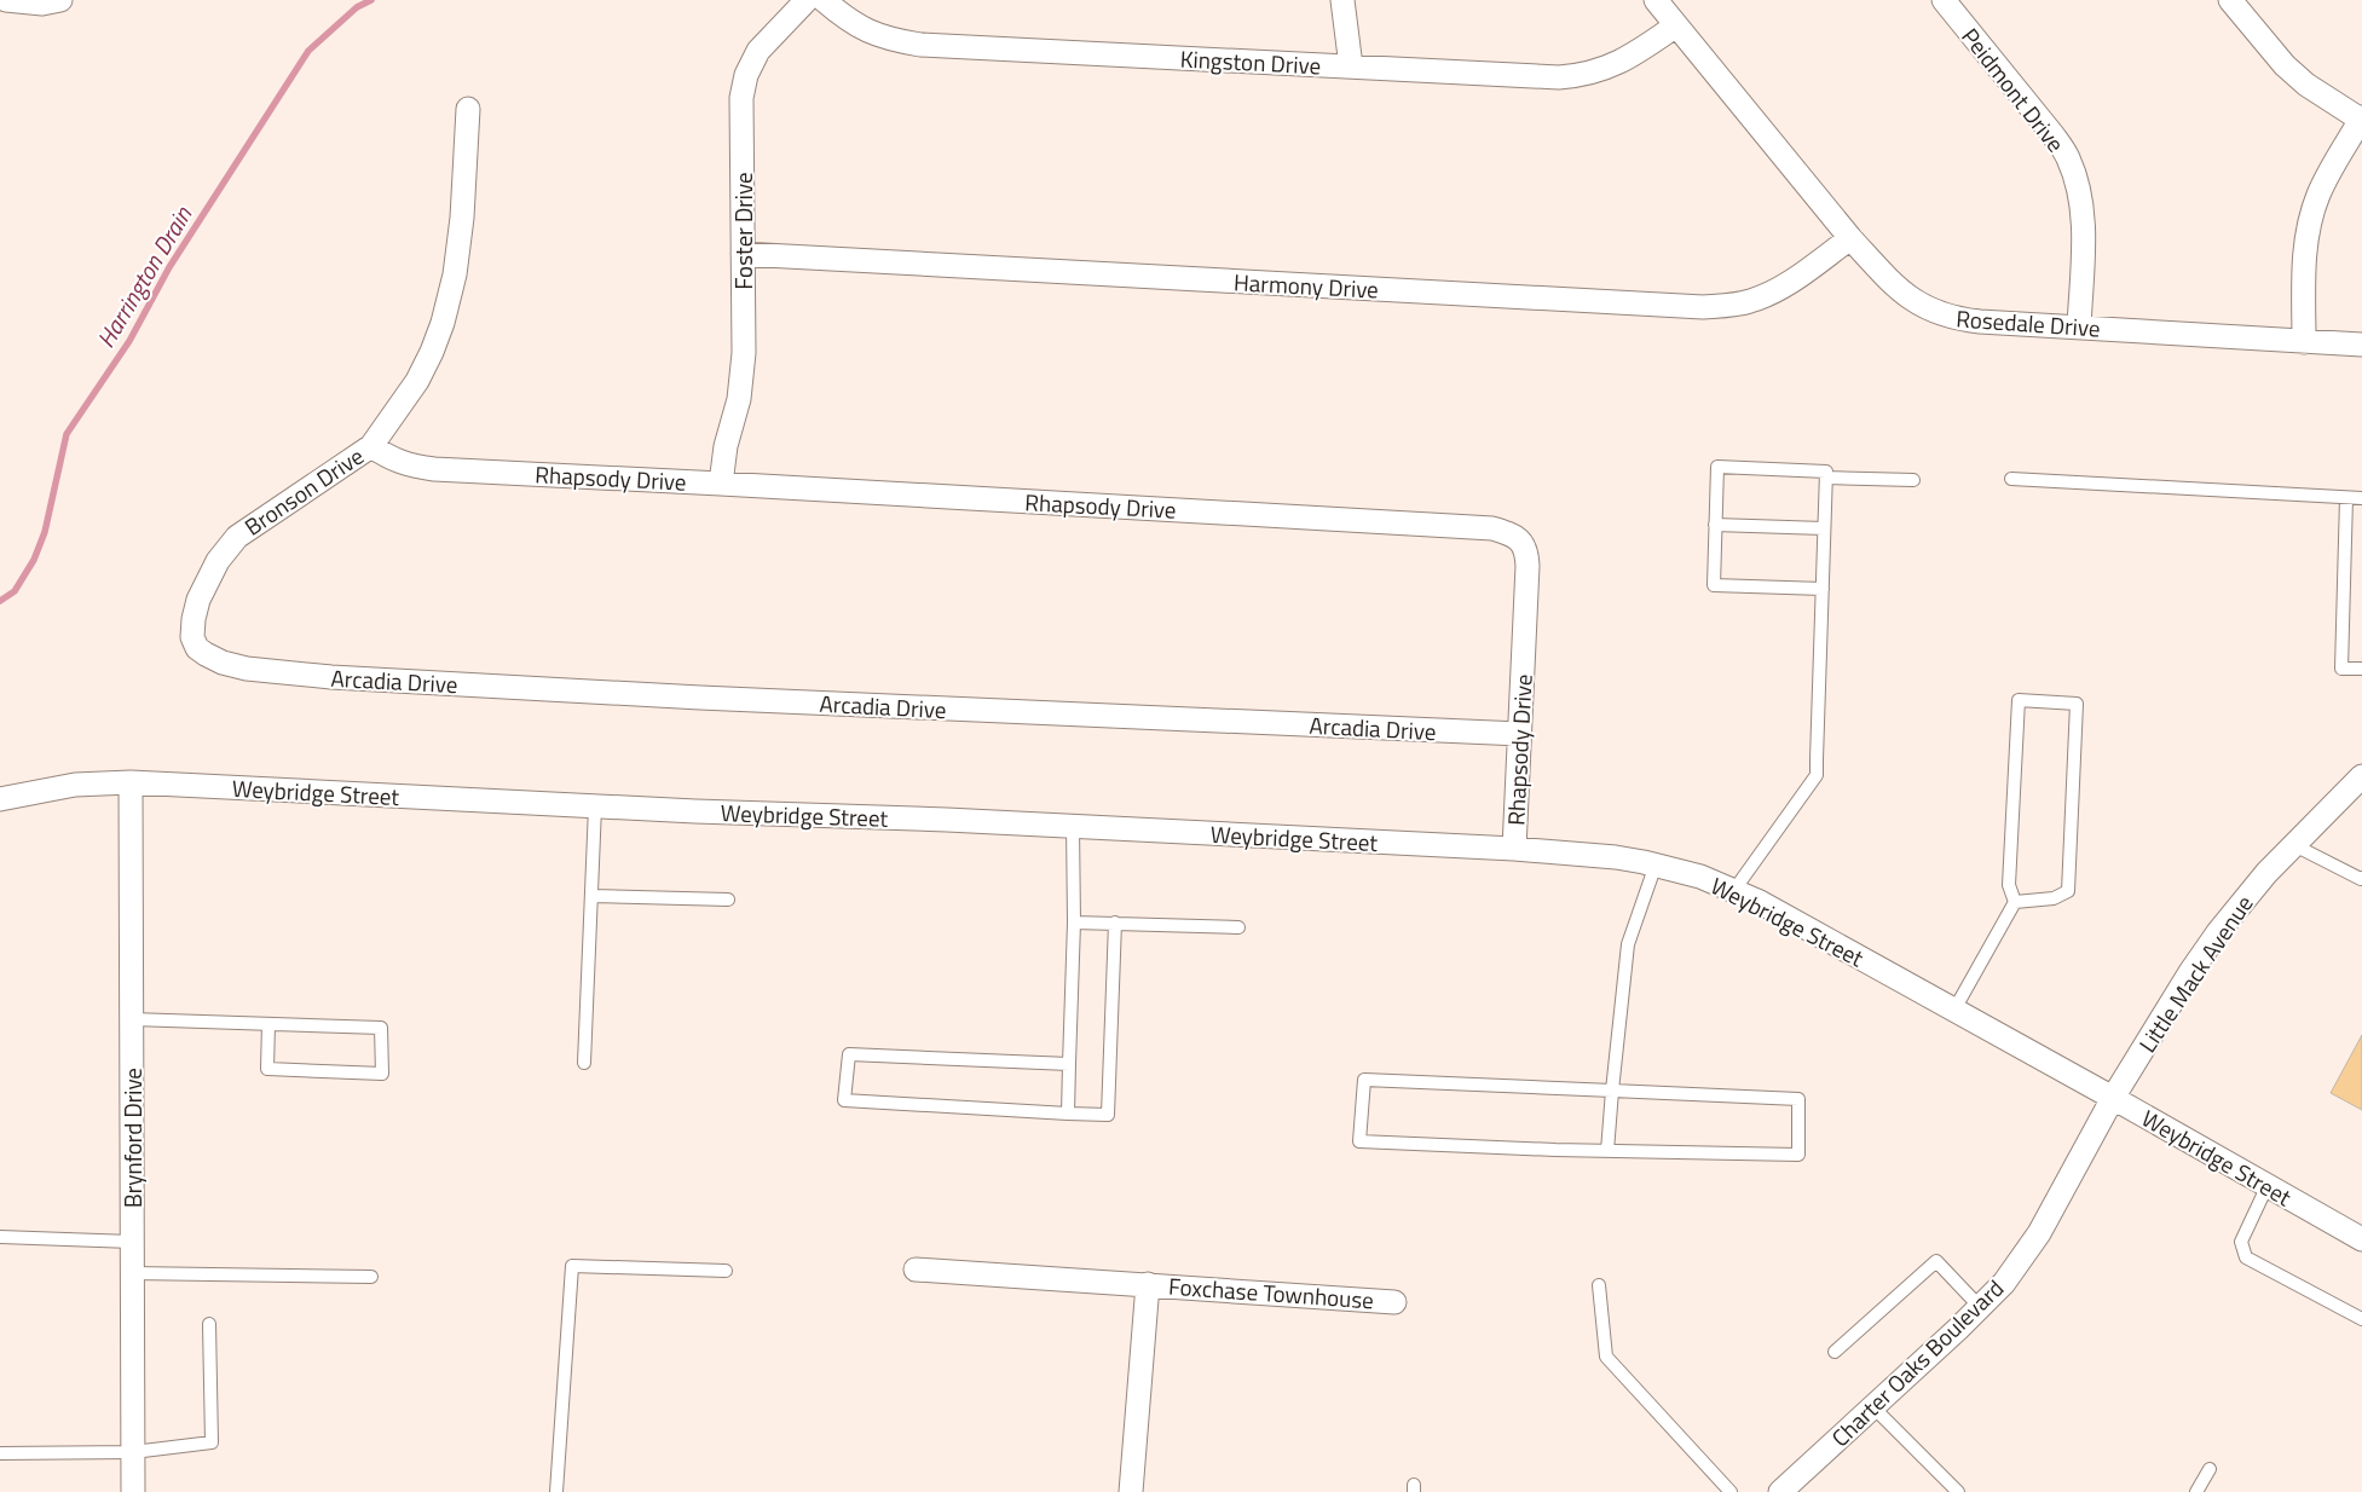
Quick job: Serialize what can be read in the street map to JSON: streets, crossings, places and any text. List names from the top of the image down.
{
  "streets": {
    "street": [
      "Kingston Drive",
      "Peidmont Drive",
      "Foster Drive",
      "Harmony Drive",
      "Rosedale Drive",
      "Rhapsody Drive",
      "Bronson Drive",
      "Arcadia Drive",
      "Weybridge Street",
      "Little Mack Avenue",
      "Brynford Drive",
      "Foxchase Townhouse",
      "Charter Oaks Boulevard"
    ]
  },
  "crossings": [
    ["Kingston Drive", "Rosedale Drive"],
    ["Peidmont Drive", "Rosedale Drive"],
    ["Foster Drive", "Harmony Drive"],
    ["Foster Drive", "Rhapsody Drive"],
    ["Harmony Drive", "Rosedale Drive"],
    ["Rhapsody Drive", "Bronson Drive"],
    ["Rhapsody Drive", "Arcadia Drive"],
    ["Rhapsody Drive", "Weybridge Street"],
    ["Bronson Drive", "Arcadia Drive"],
    ["Weybridge Street", "Little Mack Avenue"],
    ["Weybridge Street", "Brynford Drive"],
    ["Weybridge Street", "Charter Oaks Boulevard"],
    ["Little Mack Avenue", "Charter Oaks Boulevard"]
  ],
  "water": ["Harrington Drain"]
}
